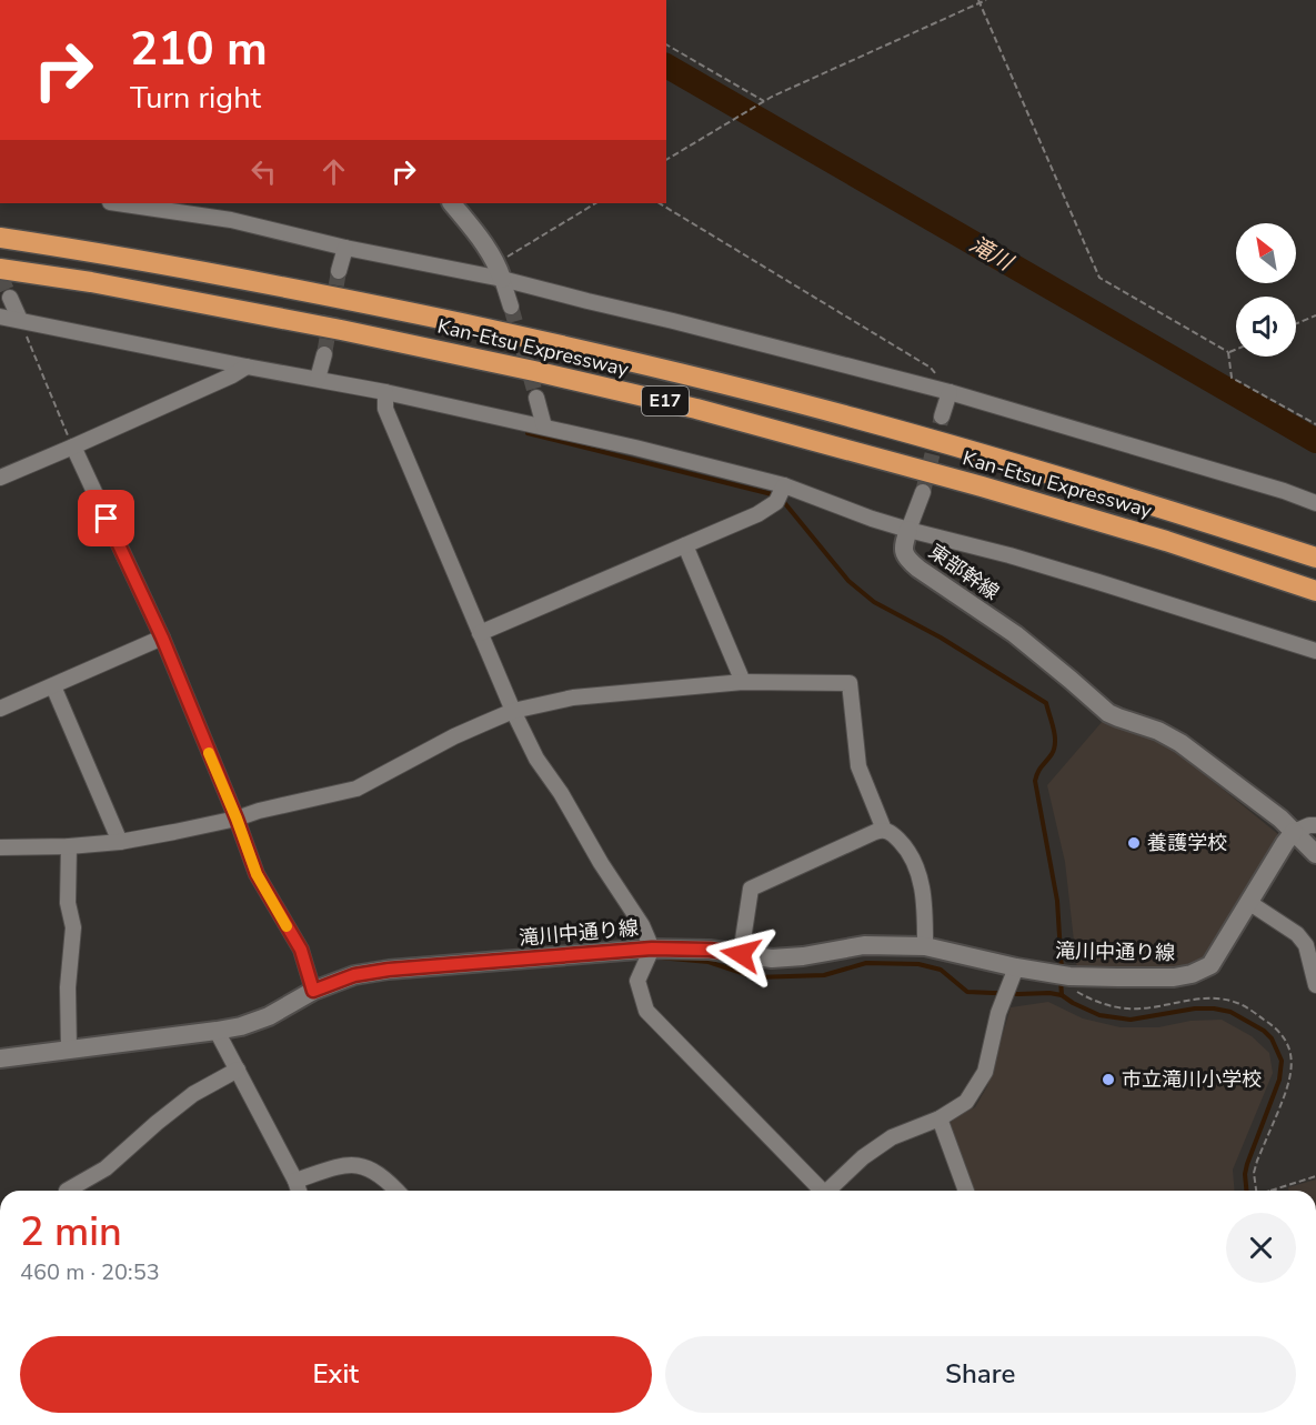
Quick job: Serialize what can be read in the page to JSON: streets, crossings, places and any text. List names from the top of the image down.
{
  "streets": {
    "highway": ["Kan-Etsu Expressway", "E17"],
    "street": ["東部幹線", "滝川中通り線"]
  },
  "crossings": [
    ["東部幹線", "滝川中通り線"]
  ],
  "water": ["滝川"],
  "places": ["養護学校", "市立滝川小学校"],
  "north": "top left",
  "page": {
    "turn": ["210 m", "Turn right"],
    "heading": ["2 min", "460 m · 20:53"],
    "buttons": ["Exit", "Share"]
  }
}
